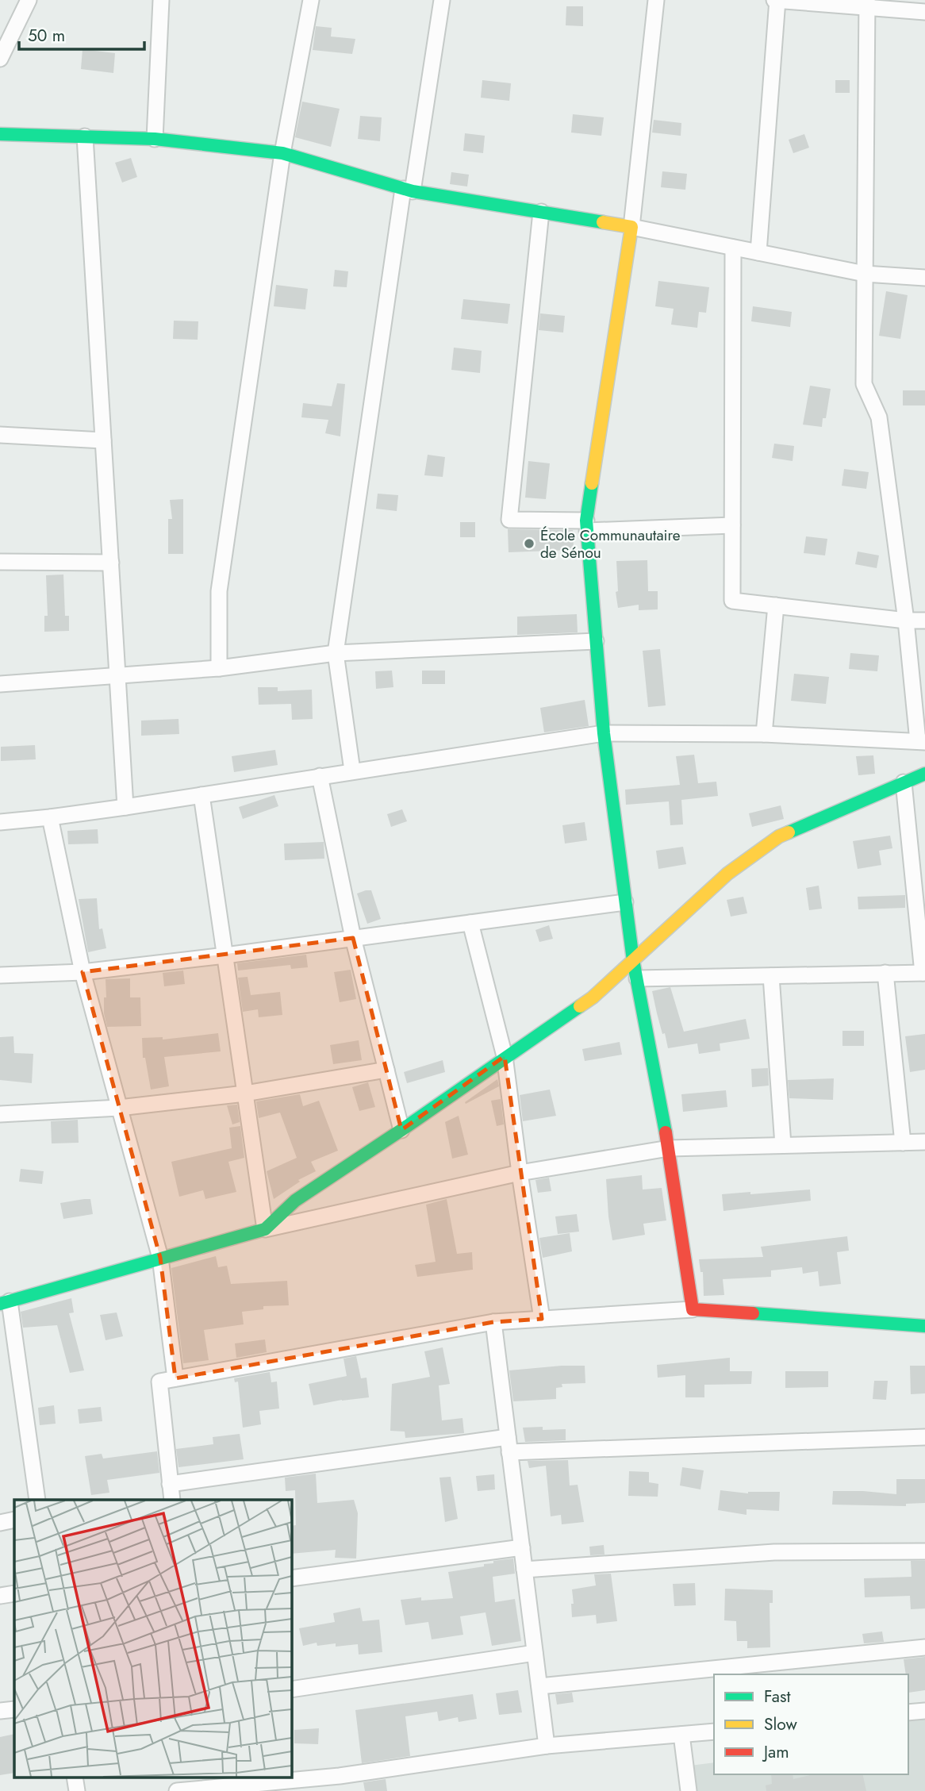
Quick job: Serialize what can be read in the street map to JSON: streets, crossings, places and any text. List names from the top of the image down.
{
  "places": ["École Communautaire de Sénou"],
  "legend": ["Fast", "Slow", "Jam"],
  "scale_bar": "50 m"
}
